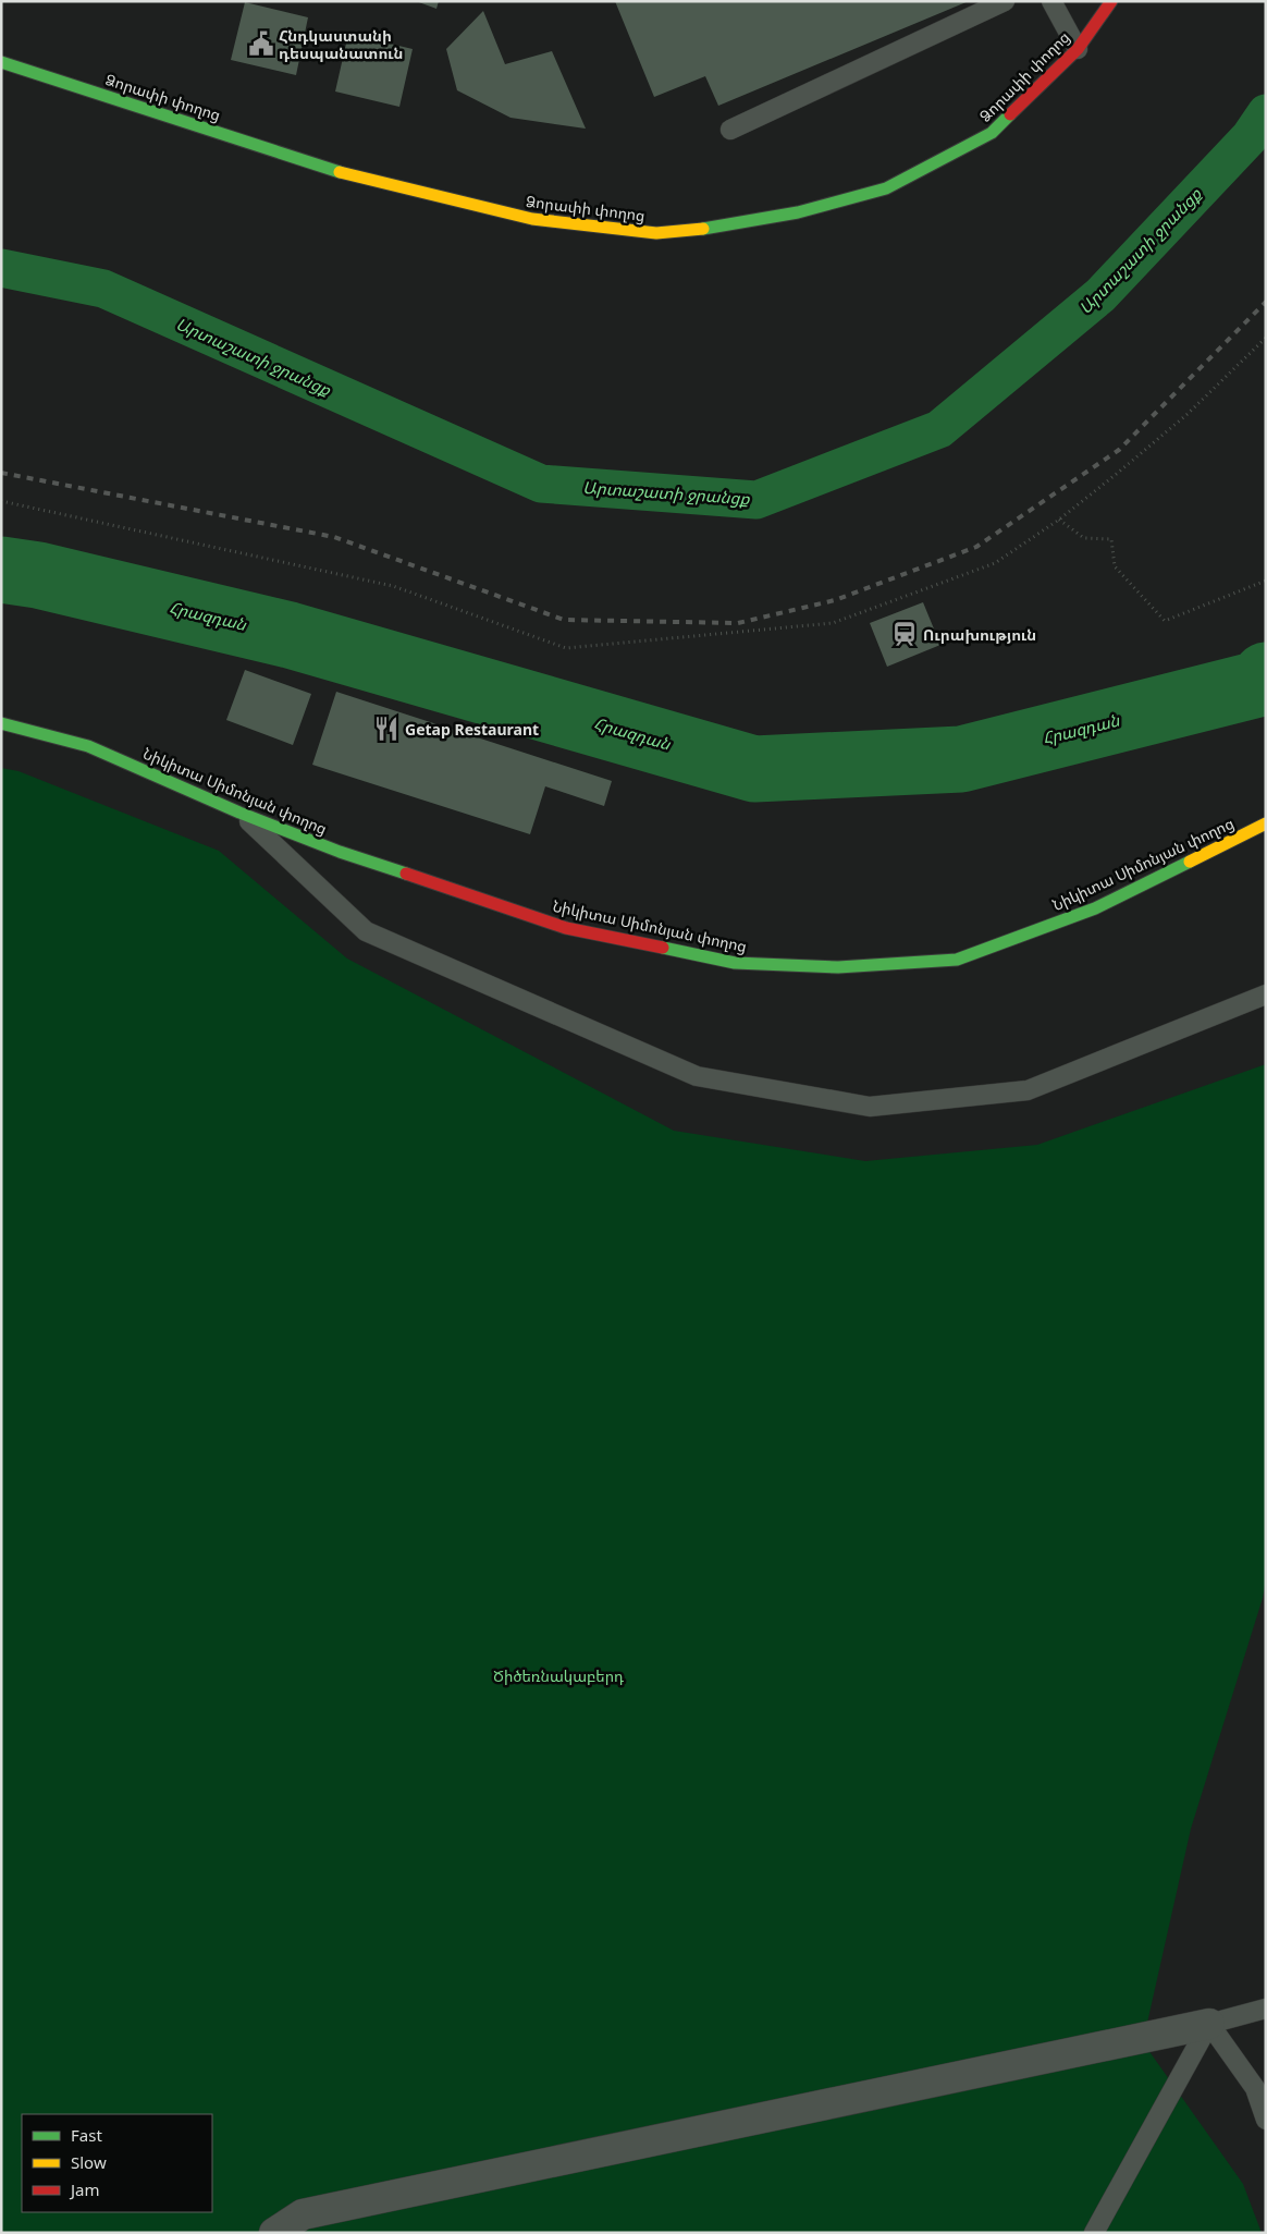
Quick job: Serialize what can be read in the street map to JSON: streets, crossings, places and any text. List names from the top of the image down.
{
  "streets": {
    "street": ["Ձորափի փողոց", "Նիկիտա Սիմոնյան փողոց"]
  },
  "water": ["Արտաշատի ջրանցք", "Հրազդան"],
  "parks": ["Ծիծեռնակաբերդ"],
  "places": {
    "public building": ["Հնդկաստանի դեսպանատուն"],
    "station": ["Ուրախություն"],
    "restaurant": ["Getap Restaurant"]
  },
  "legend": ["Fast", "Slow", "Jam"]
}
